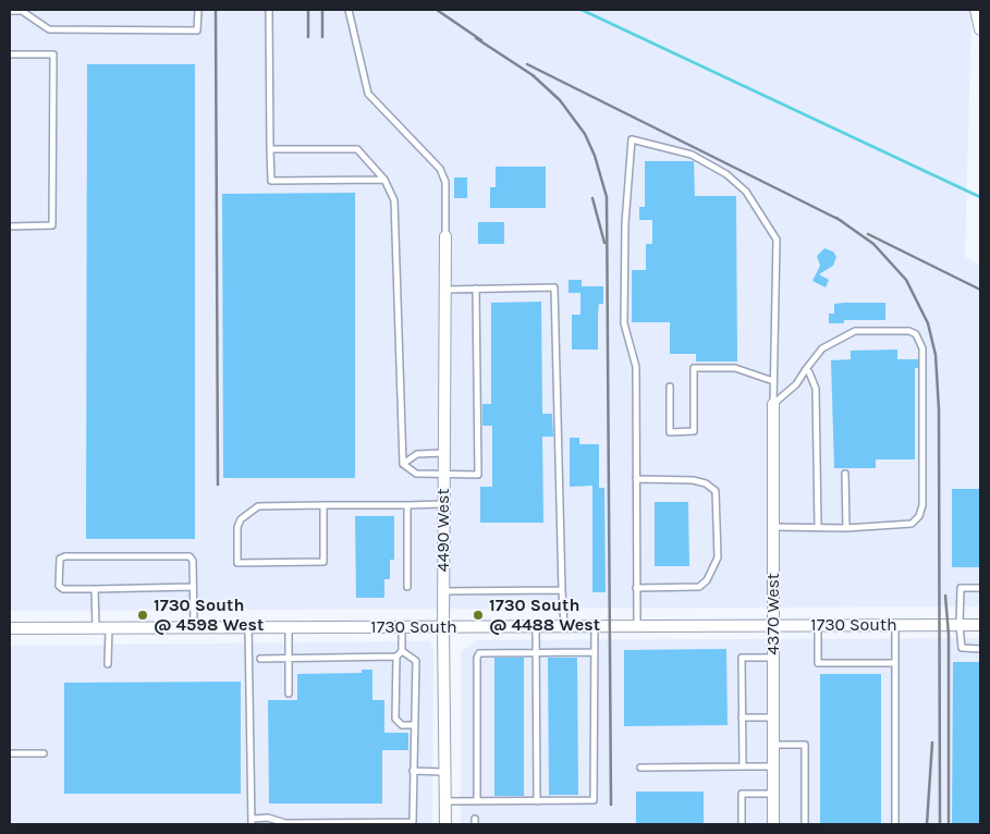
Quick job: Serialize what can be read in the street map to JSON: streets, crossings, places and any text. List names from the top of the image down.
{
  "streets": {
    "street": ["4490 West", "4370 West", "1730 South"]
  },
  "crossings": [
    ["4490 West", "1730 South"],
    ["4370 West", "1730 South"]
  ],
  "places": ["1730 South @ 4598 West", "1730 South @ 4488 West"]
}
